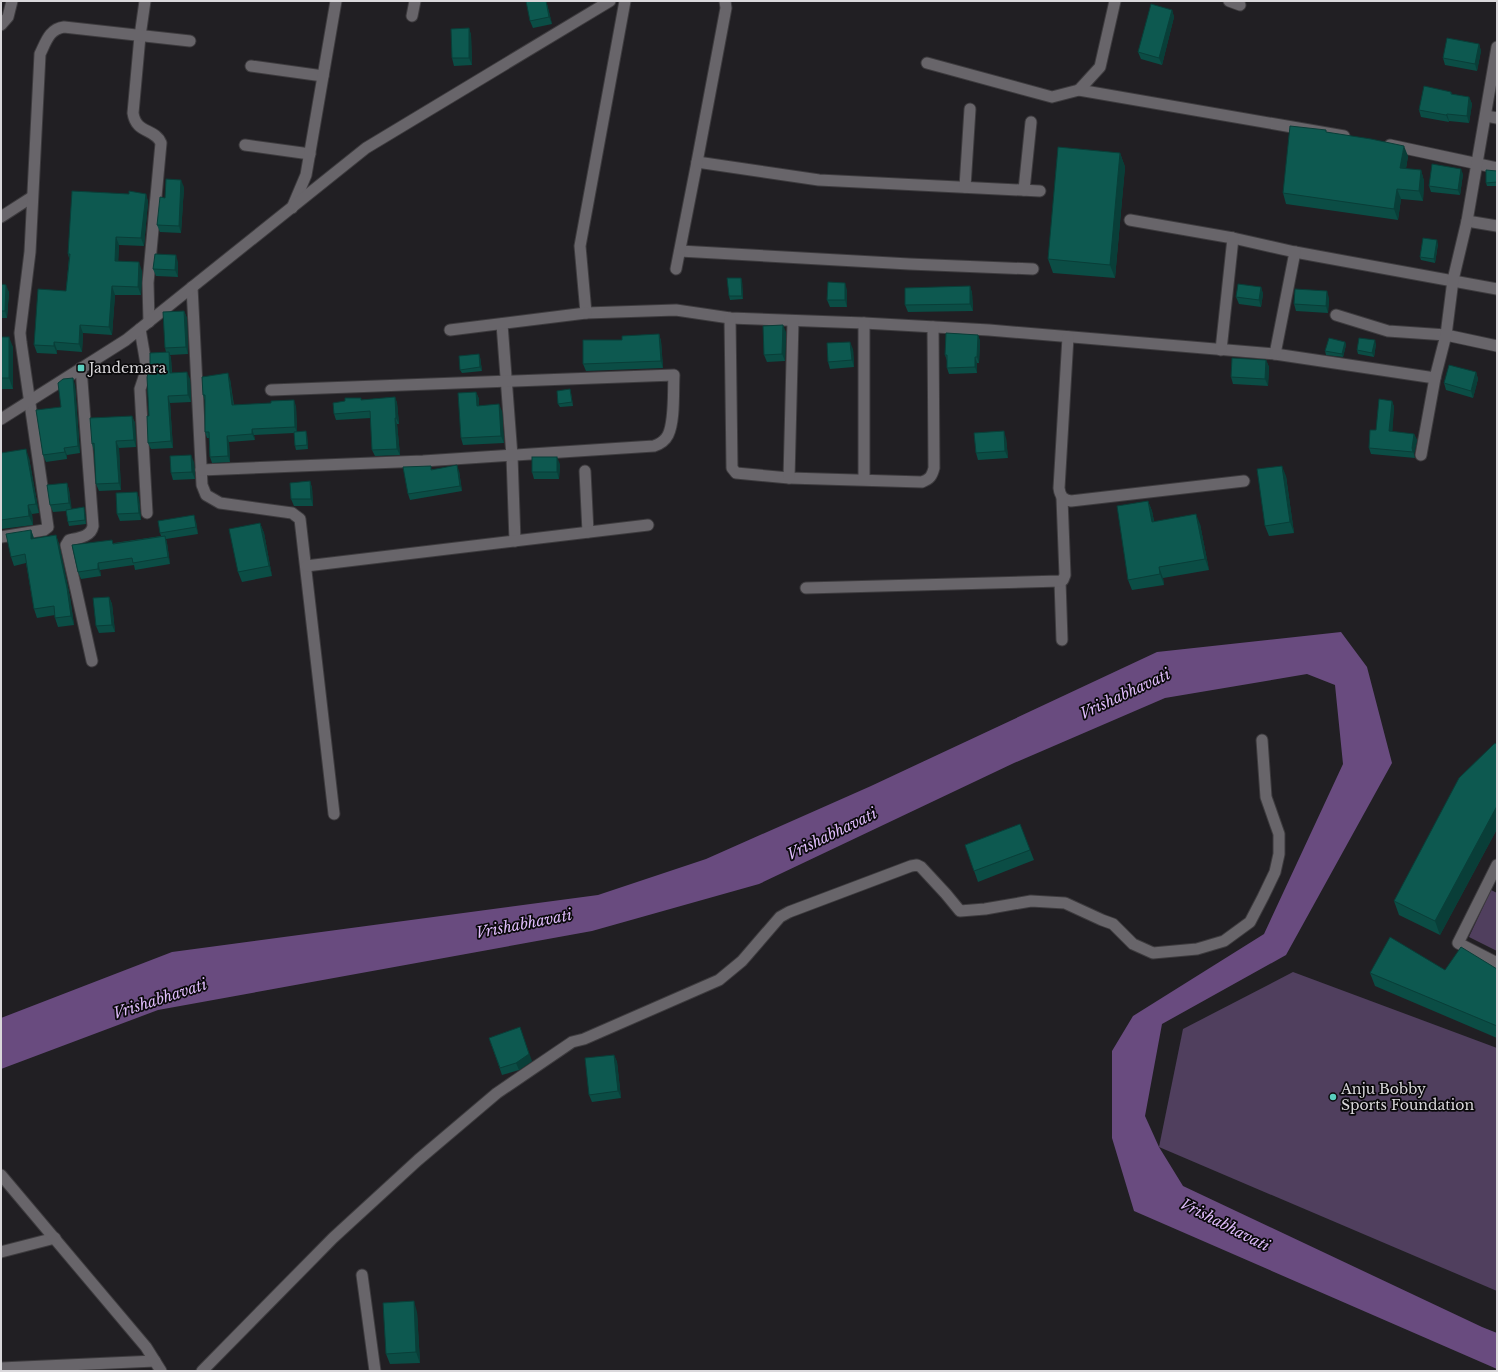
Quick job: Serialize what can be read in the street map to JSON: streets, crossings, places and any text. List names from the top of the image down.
{
  "water": ["Vrishabhavati"],
  "places": {
    "transit": ["Jandemara"],
    "other": ["Anju Bobby Sports Foundation"]
  }
}
